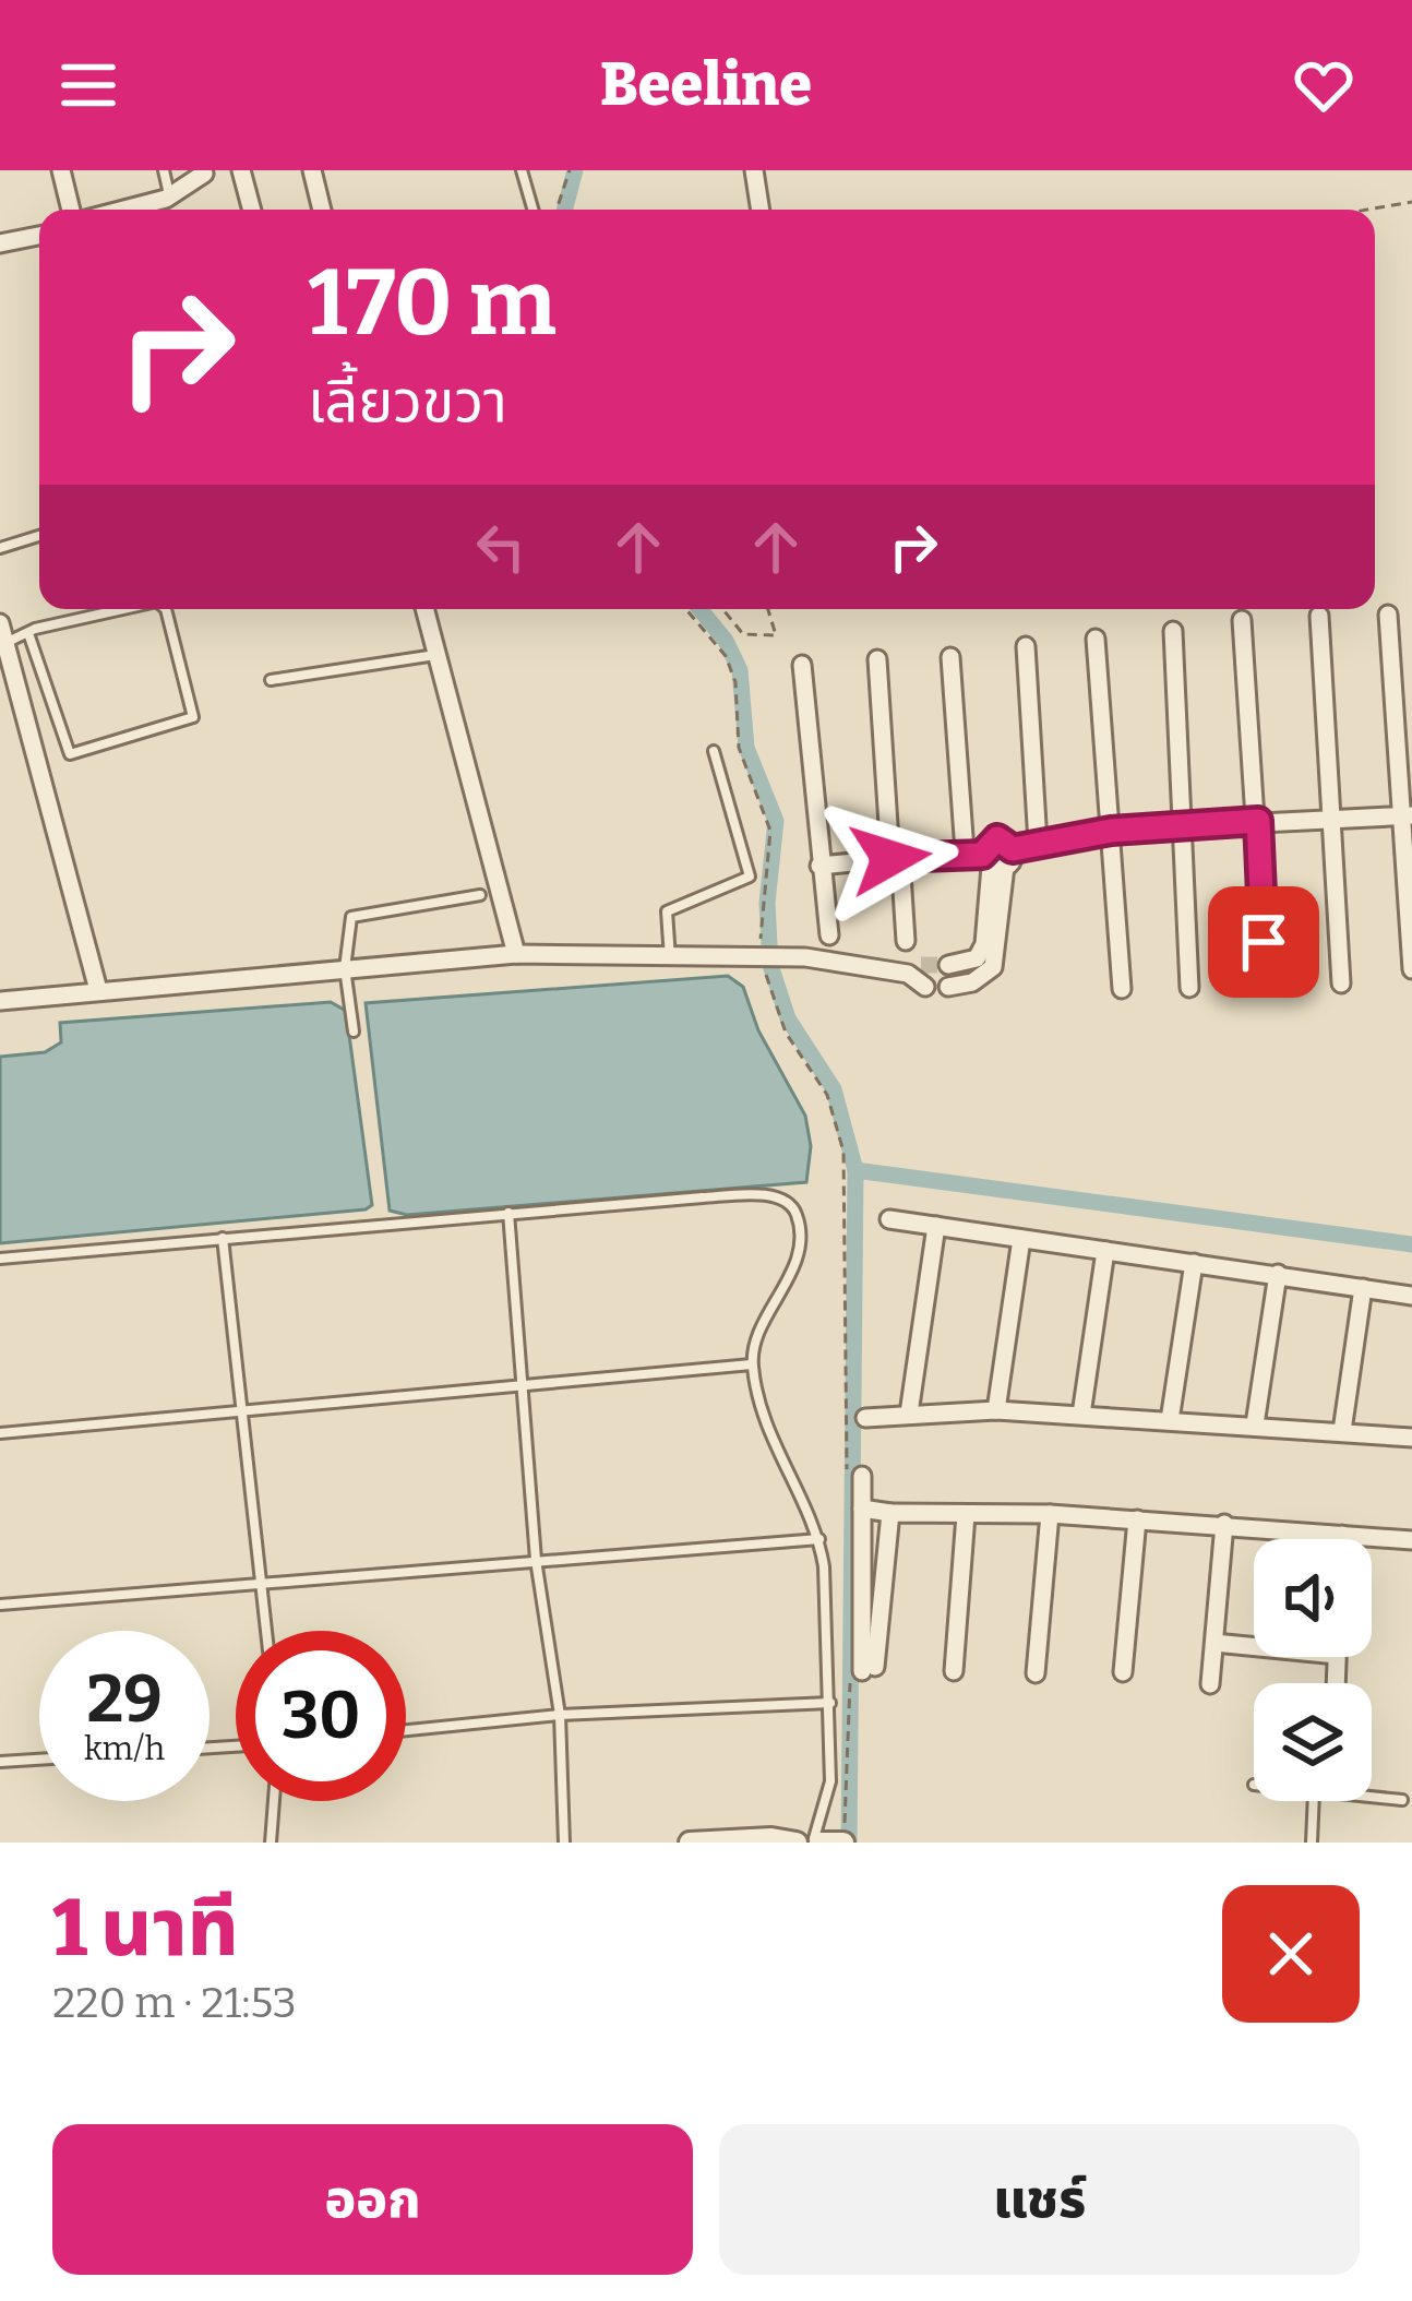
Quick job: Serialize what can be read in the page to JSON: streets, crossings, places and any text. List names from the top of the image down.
{
  "page": {
    "header": "Beeline",
    "turn": ["170 m", "เลี้ยวขวา"],
    "speed": "29 km/h",
    "limit": "30",
    "heading": ["1 นาที", "220 m · 21:53"],
    "buttons": ["ออก", "แชร์"]
  }
}
